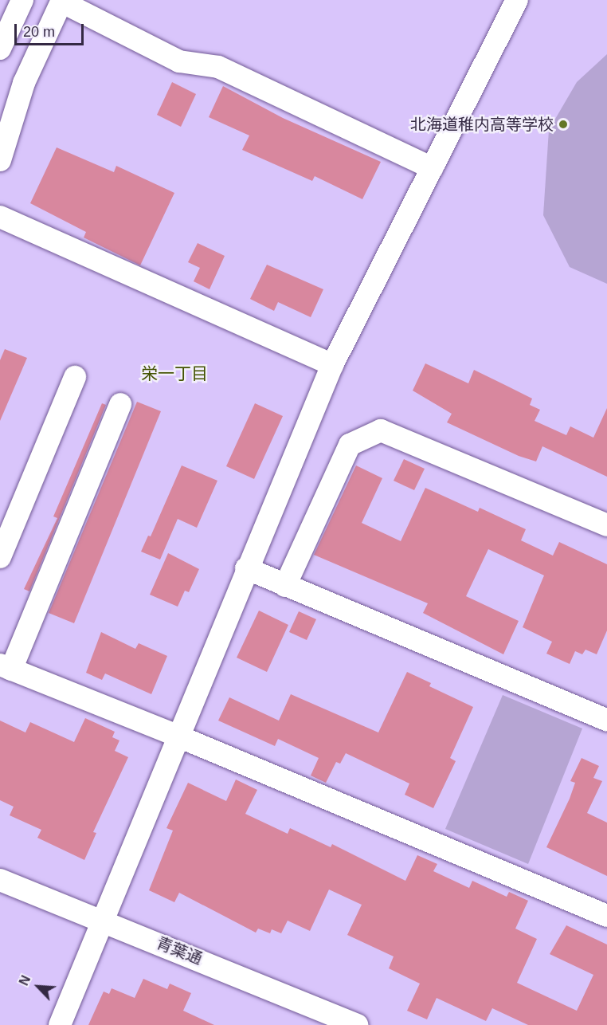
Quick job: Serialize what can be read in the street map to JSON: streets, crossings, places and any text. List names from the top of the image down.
{
  "streets": {
    "street": ["青葉通"]
  },
  "districts": ["栄一丁目"],
  "places": ["北海道稚内高等学校"],
  "scale_bar": "20 m",
  "north": "top left"
}
